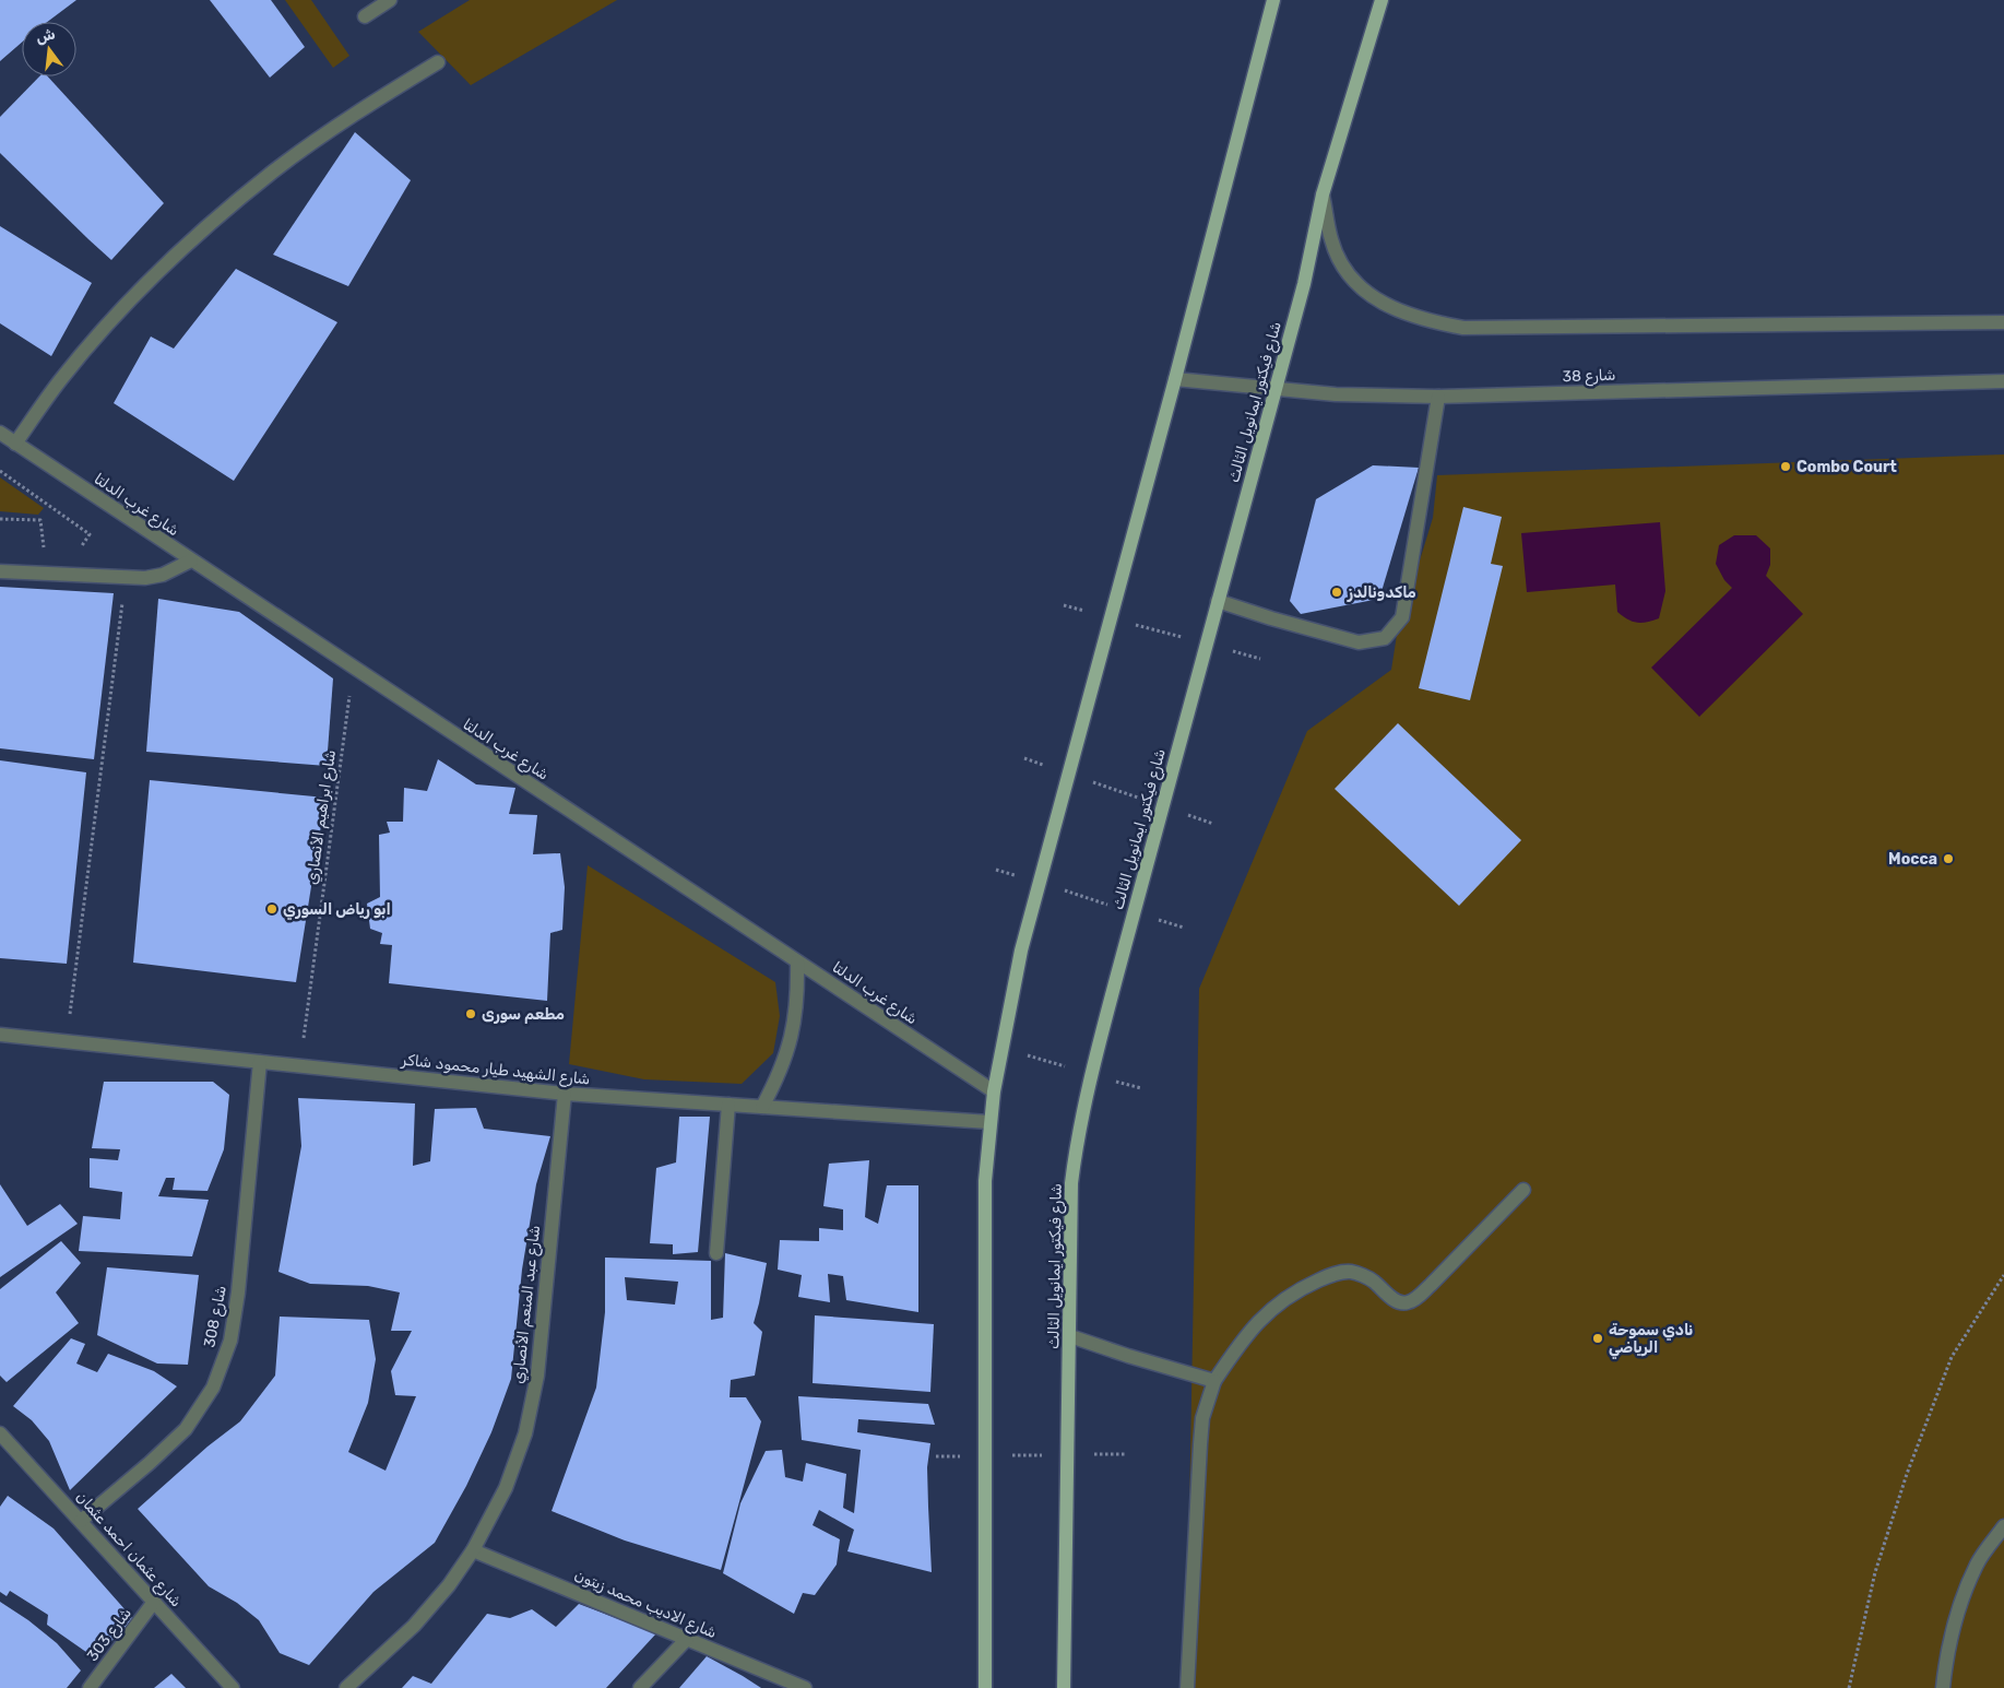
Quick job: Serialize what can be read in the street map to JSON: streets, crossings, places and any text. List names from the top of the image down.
{
  "streets": {
    "main road": ["شارع فيكتور ايمانويل الثالث"],
    "street": [
      "شارع 38",
      "شارع غرب الدلتا",
      "شارع الشهيد طيار محمود شاكر",
      "شارع عبد المنعم الأنصاري",
      "شارع 308",
      "شارع عثمان احمد عثمان",
      "شارع الاديب محمد زيتون",
      "شارع 303"
    ],
    "path": ["شارع ابراهيم الأنصاري"]
  },
  "crossings": [
    ["شارع 38", "شارع فيكتور ايمانويل الثالث"],
    ["شارع الشهيد طيار محمود شاكر", "شارع عبد المنعم الأنصاري"],
    ["شارع الشهيد طيار محمود شاكر", "شارع 308"],
    ["شارع عبد المنعم الأنصاري", "شارع الاديب محمد زيتون"],
    ["شارع 308", "شارع عثمان احمد عثمان"],
    ["شارع عثمان احمد عثمان", "شارع 303"]
  ],
  "places": [
    "Combo Court",
    "ماكدونالدز",
    "Mocca",
    "ابو رياض السوري",
    "مطعم سورى",
    "نادي سموحة الرياضي"
  ],
  "north": "top"
}
